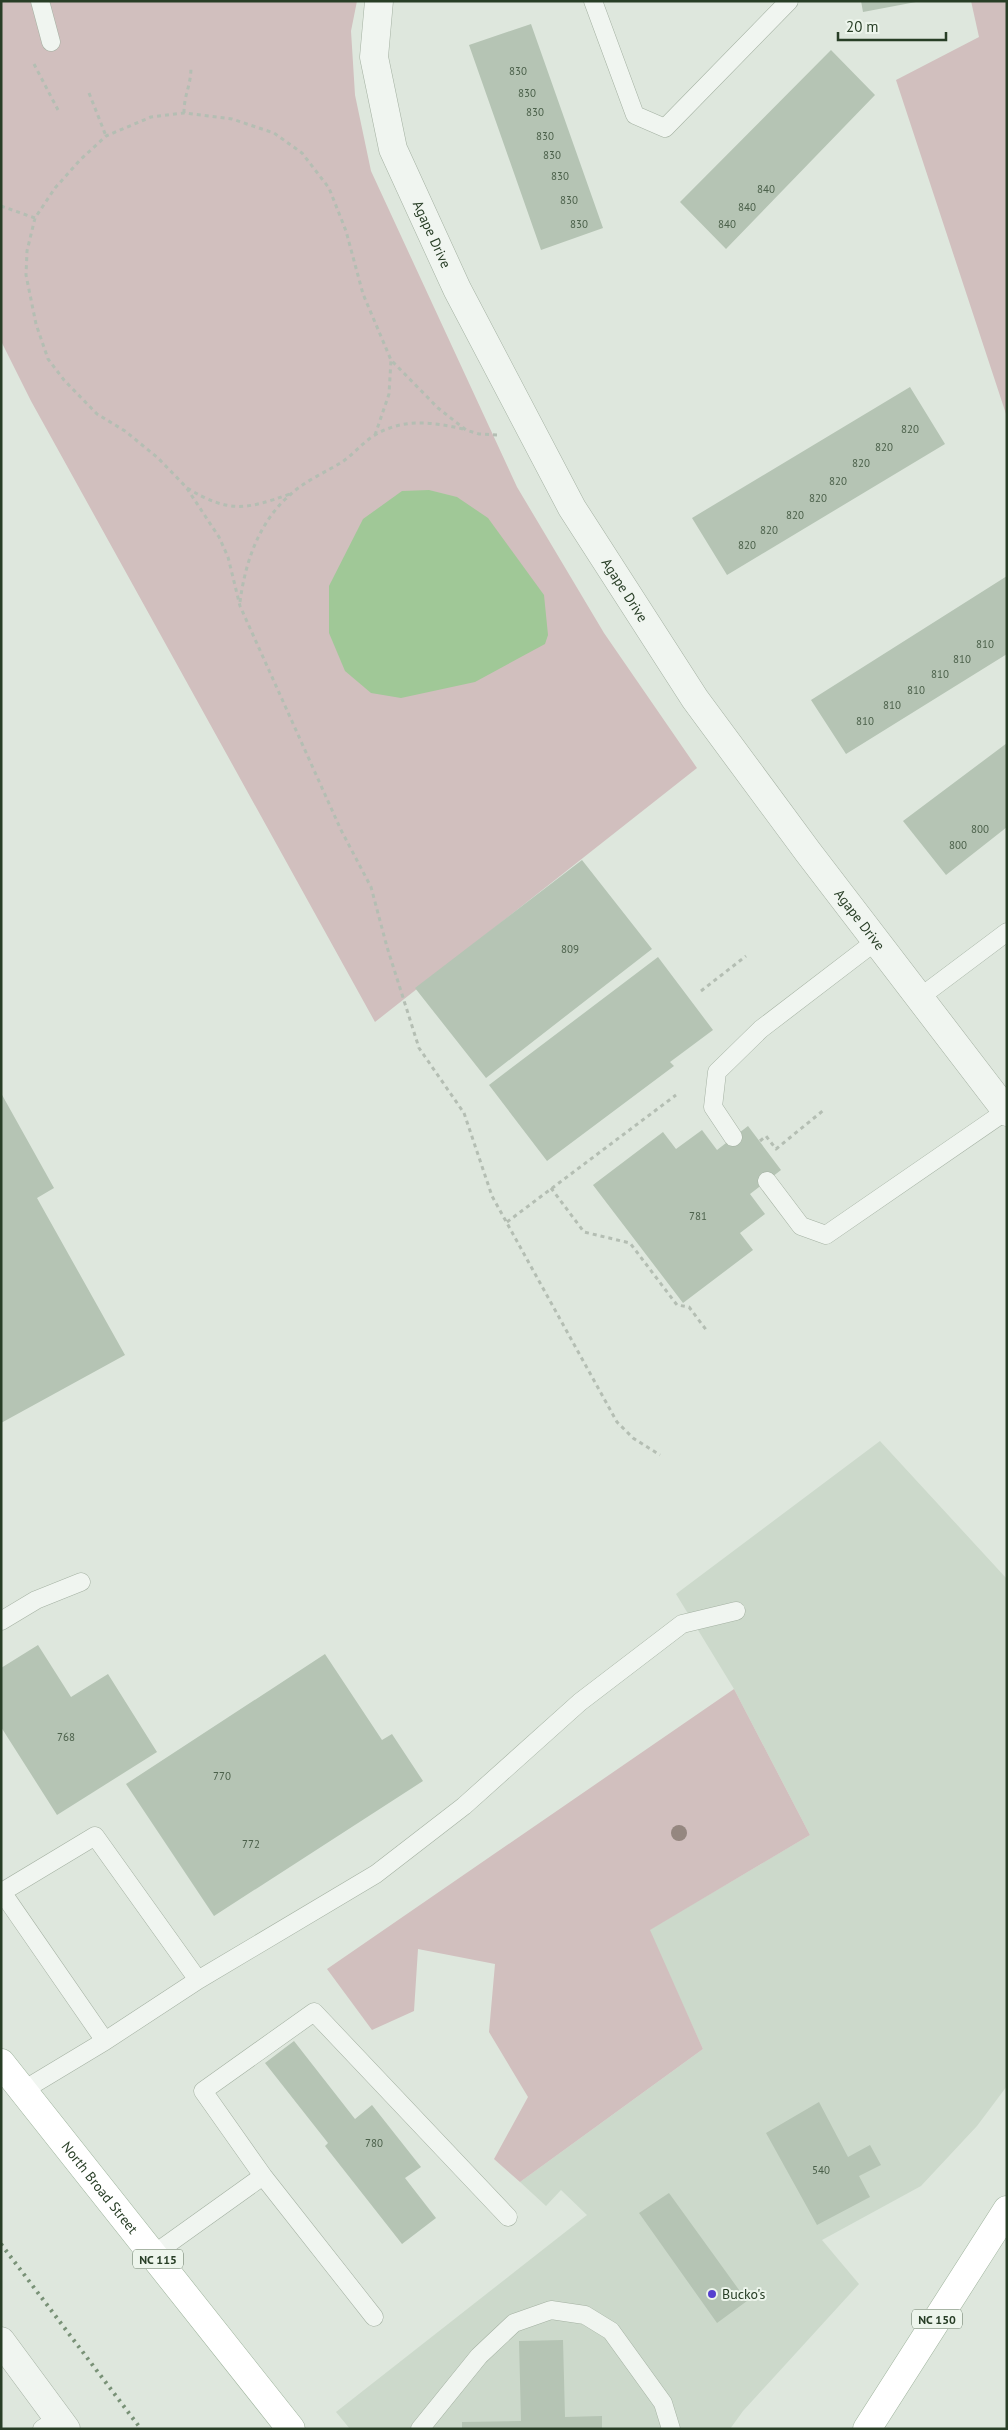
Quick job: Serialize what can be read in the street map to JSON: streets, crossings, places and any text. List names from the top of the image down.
{
  "streets": {
    "main road": ["North Broad Street", "NC 115", "NC 150"],
    "street": ["Agape Drive"]
  },
  "places": ["Bucko's"],
  "house_numbers": [
    "830",
    "830",
    "830",
    "830",
    "830",
    "830",
    "840",
    "830",
    "840",
    "830",
    "840",
    "820",
    "820",
    "820",
    "820",
    "820",
    "820",
    "820",
    "820",
    "810",
    "810",
    "810",
    "810",
    "810",
    "810",
    "800",
    "800",
    "809",
    "781",
    "768",
    "770",
    "772",
    "780",
    "540"
  ],
  "scale_bar": "20 m"
}
